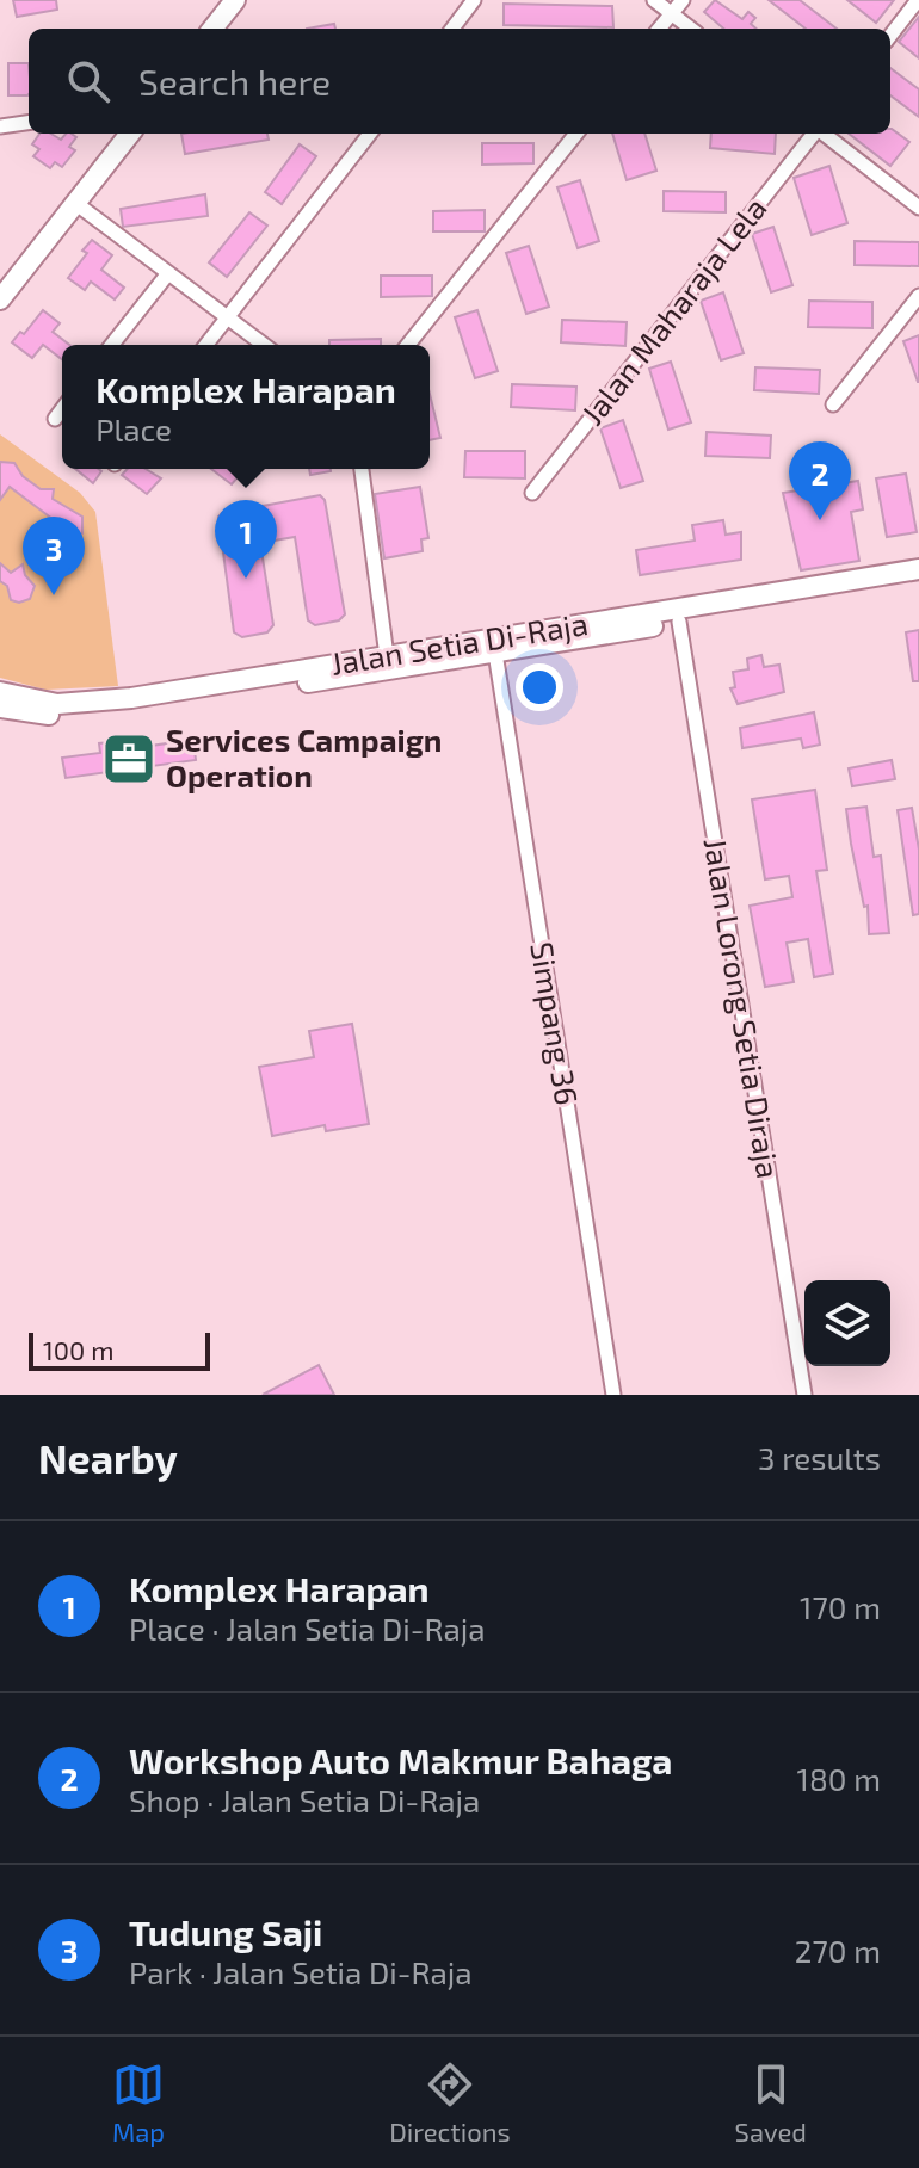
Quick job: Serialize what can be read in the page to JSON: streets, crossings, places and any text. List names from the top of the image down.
{
  "streets": {
    "main road": ["Jalan Setia Di-Raja"],
    "street": ["Jalan Maharaja Lela", "Jalan Lorong Setia Diraja", "Simpang 36"]
  },
  "crossings": [
    ["Jalan Setia Di-Raja", "Jalan Lorong Setia Diraja"],
    ["Jalan Setia Di-Raja", "Simpang 36"]
  ],
  "places": {
    "office": ["Services Campaign Operation"]
  },
  "scale_bar": "100 m",
  "page": {
    "search": "Search here",
    "popup": ["Komplex Harapan", "Place"],
    "pins": ["2", "1", "3"],
    "scale": "100 m",
    "heading": ["Nearby", "3 results"],
    "list": [
      {
        "mark": "1",
        "name": "Komplex Harapan",
        "note": "Place · Jalan Setia Di-Raja",
        "value": "170 m"
      },
      {
        "mark": "2",
        "name": "Workshop Auto Makmur Bahaga",
        "note": "Shop · Jalan Setia Di-Raja",
        "value": "180 m"
      },
      {
        "mark": "3",
        "name": "Tudung Saji",
        "note": "Park · Jalan Setia Di-Raja",
        "value": "270 m"
      }
    ],
    "nav": ["Map", "Directions", "Saved"]
  }
}
